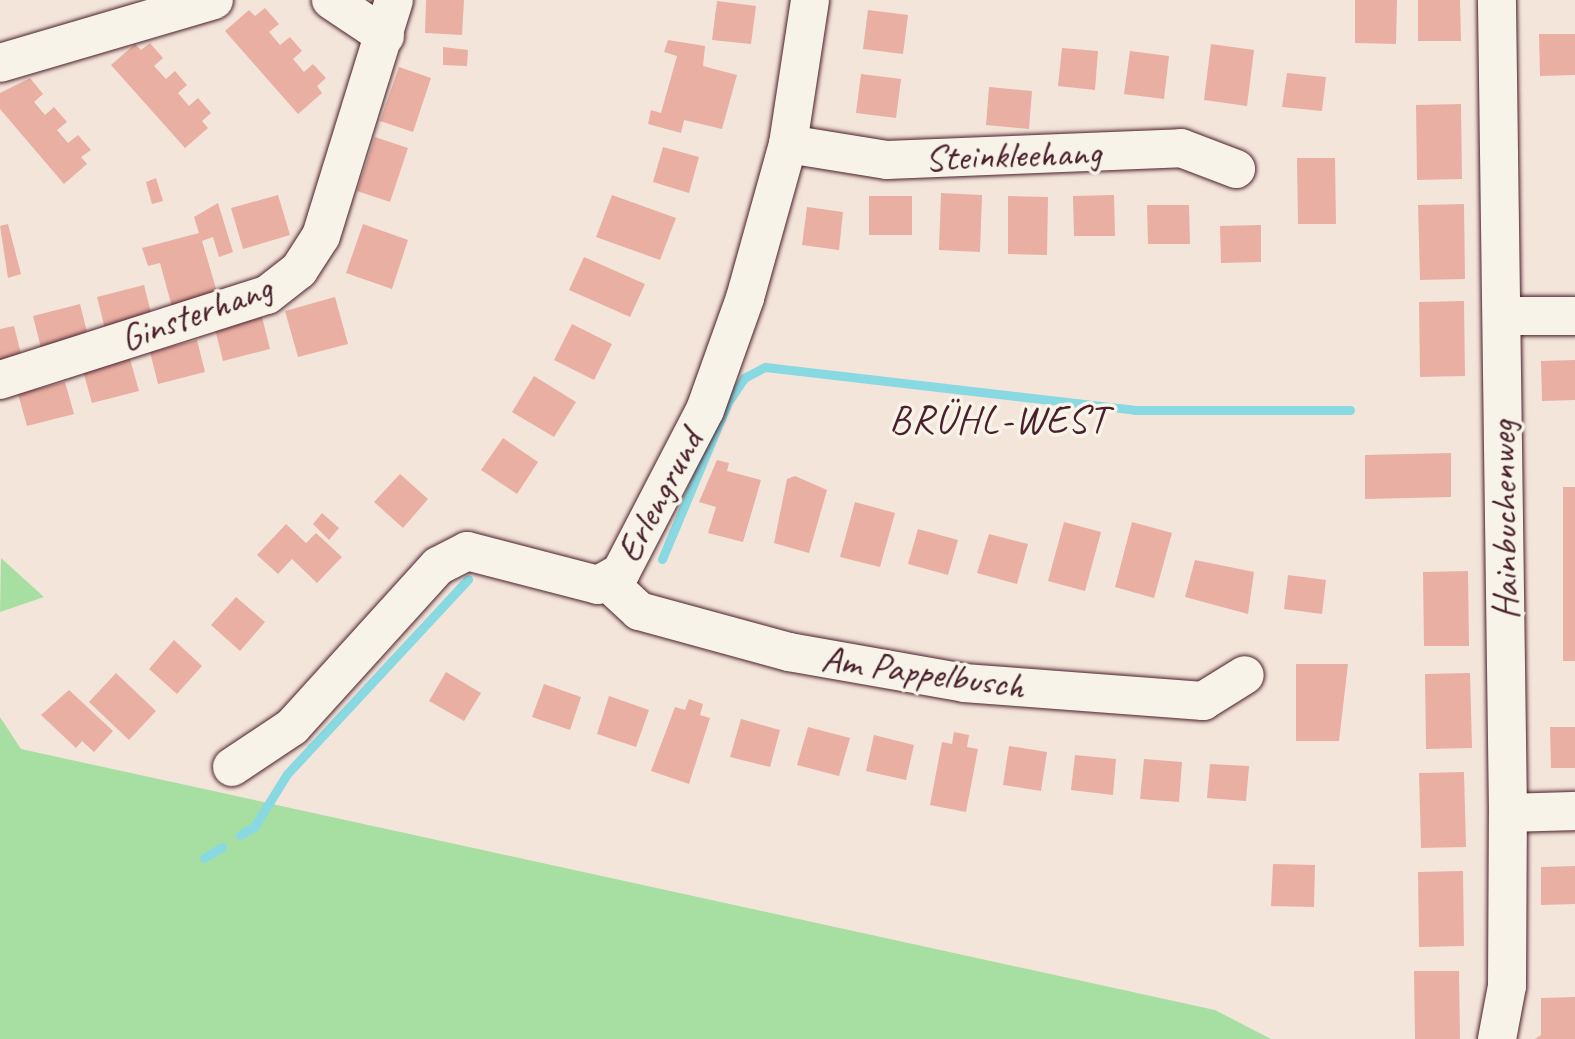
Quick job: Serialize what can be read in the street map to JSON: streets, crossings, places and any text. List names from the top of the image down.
{
  "streets": {
    "street": [
      "Steinkleehang",
      "Ginsterhang",
      "Erlengrund",
      "Hainbuchenweg",
      "Am Pappelbusch"
    ]
  },
  "crossings": [
    ["Steinkleehang", "Erlengrund"],
    ["Erlengrund", "Am Pappelbusch"]
  ],
  "districts": ["BRÜHL-WEST"]
}
